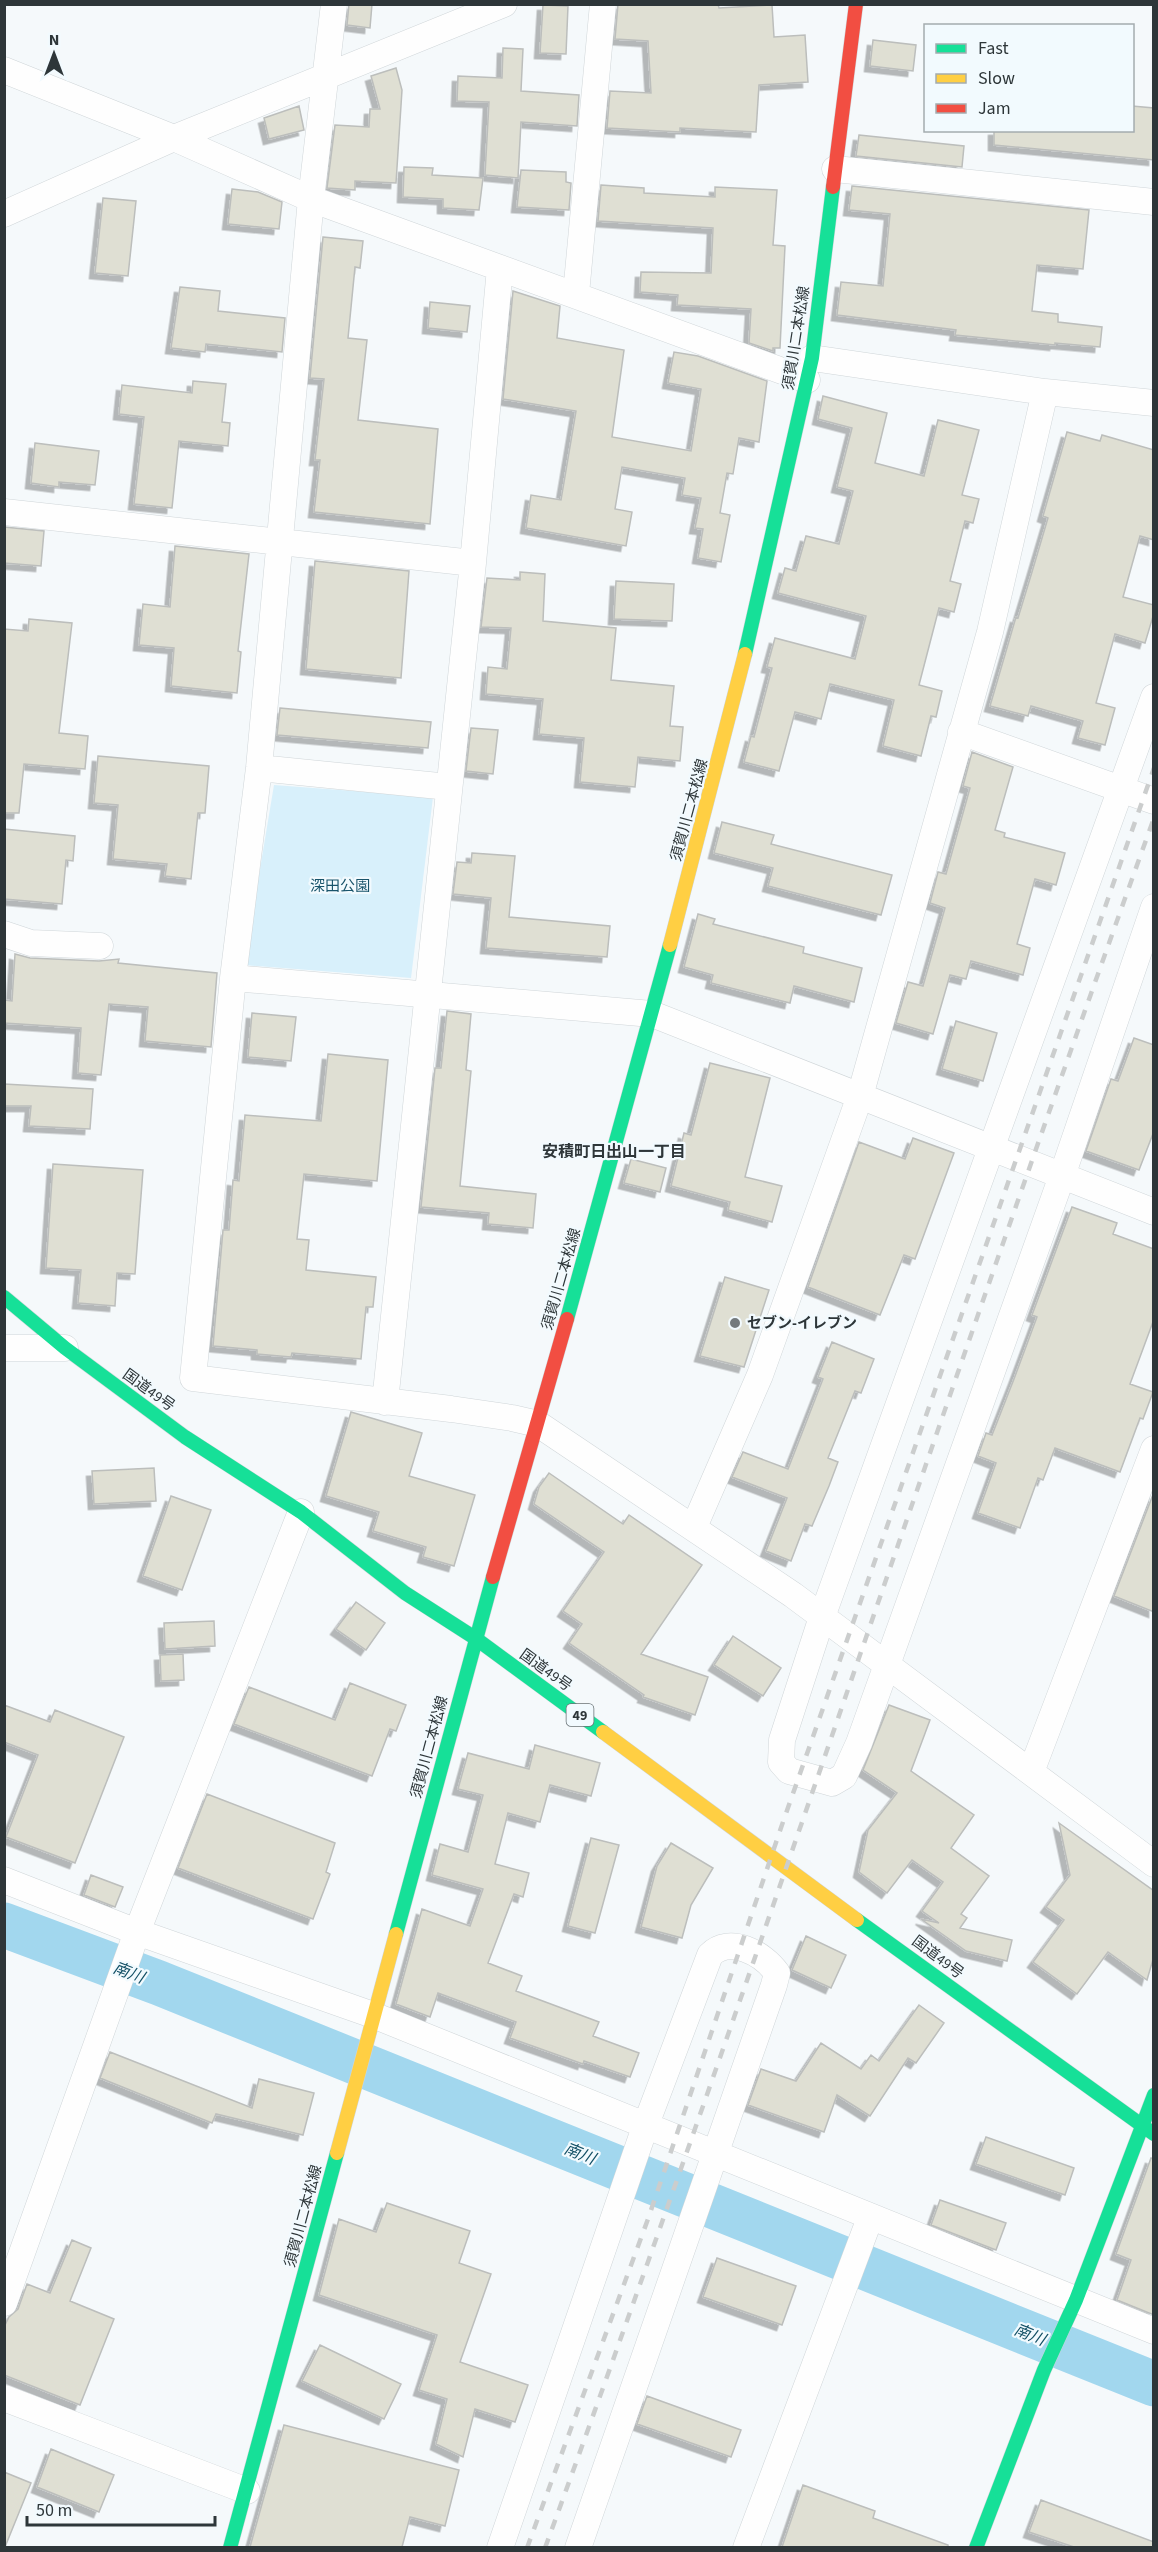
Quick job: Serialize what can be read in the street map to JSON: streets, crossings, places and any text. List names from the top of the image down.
{
  "streets": {
    "main road": ["須賀川二本松線", "国道49号", "49"]
  },
  "crossings": [
    ["須賀川二本松線", "国道49号"]
  ],
  "districts": ["安積町日出山一丁目"],
  "water": ["南川"],
  "parks": ["深田公園"],
  "places": ["セブン-イレブン"],
  "legend": ["Fast", "Slow", "Jam"],
  "scale_bar": "50 m",
  "north": "top"
}
